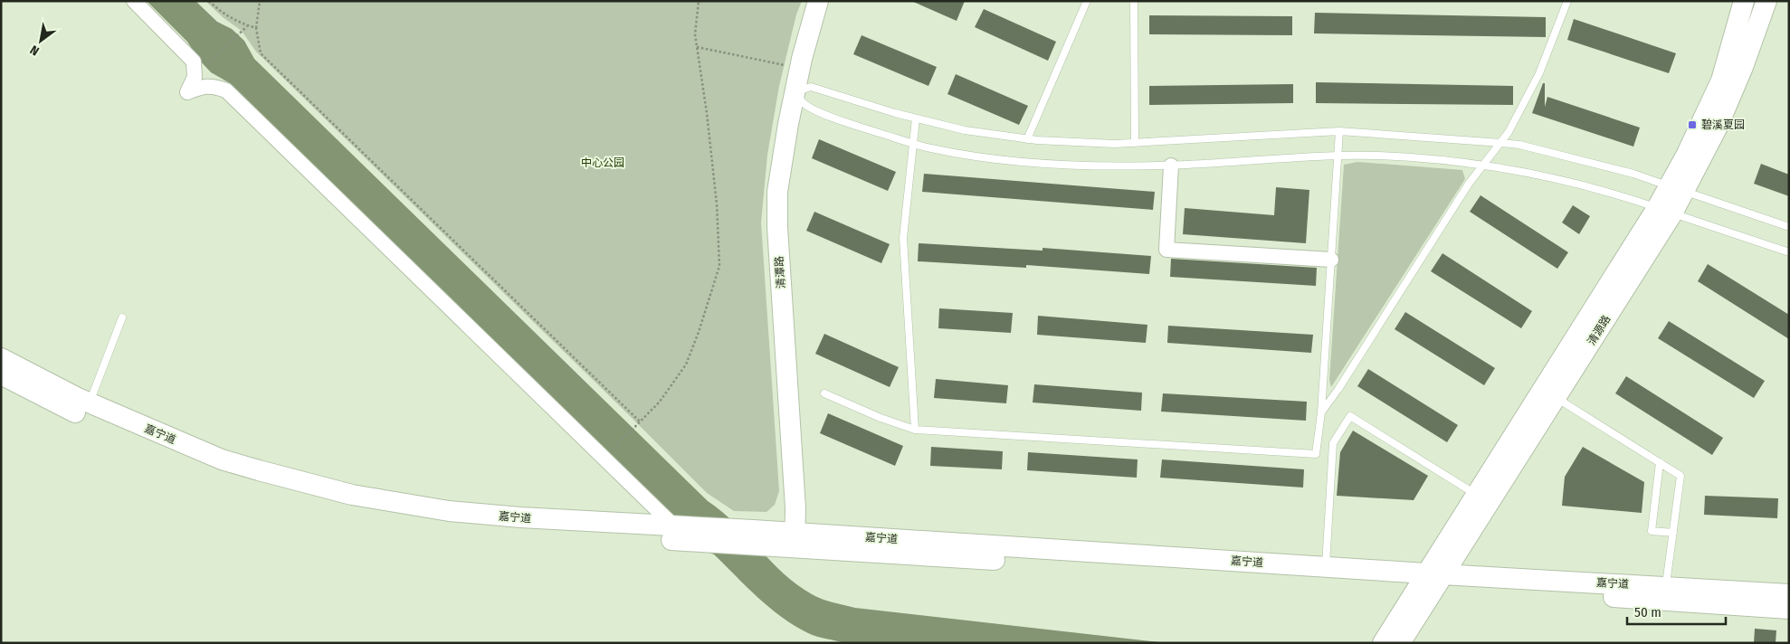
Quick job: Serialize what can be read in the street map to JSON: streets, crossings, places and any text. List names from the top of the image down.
{
  "streets": {
    "main road": ["清潭路", "清源路", "嘉宁道"]
  },
  "crossings": [
    ["清潭路", "嘉宁道"],
    ["清源路", "嘉宁道"]
  ],
  "parks": ["中心公园"],
  "places": {
    "transit": ["碧溪夏园"]
  },
  "scale_bar": "50 m",
  "north": "bottom left"
}
